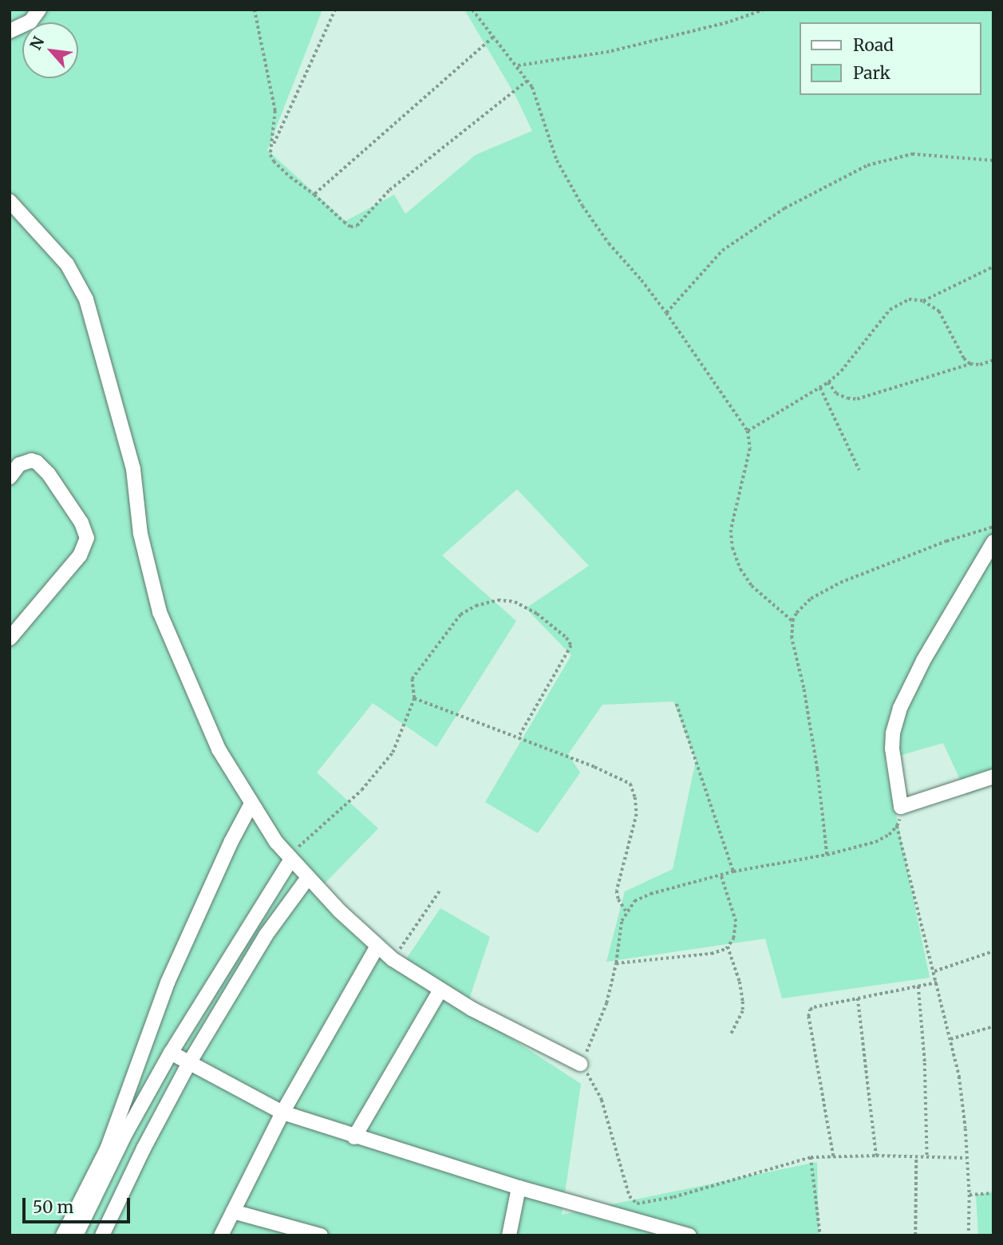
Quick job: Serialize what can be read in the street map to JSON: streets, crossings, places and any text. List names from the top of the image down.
{
  "legend": ["Road", "Park"],
  "scale_bar": "50 m",
  "north": "top left"
}
